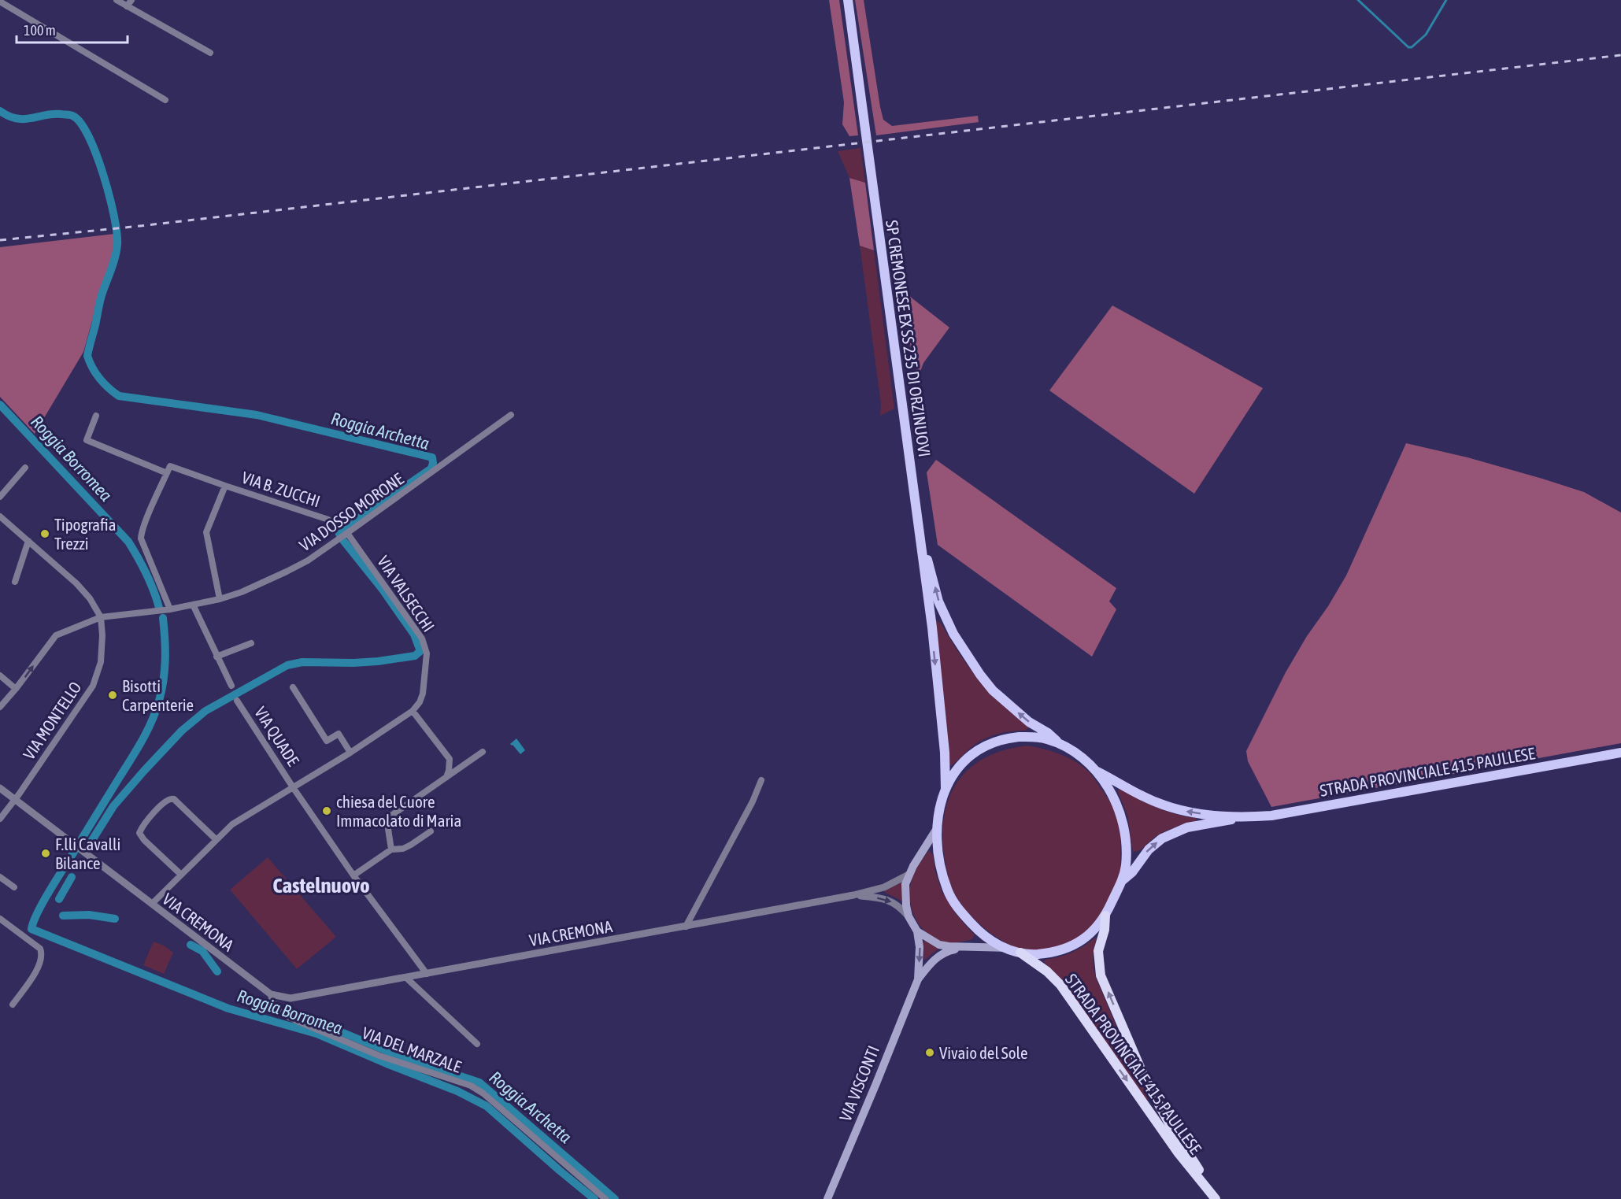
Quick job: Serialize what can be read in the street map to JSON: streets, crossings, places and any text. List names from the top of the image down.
{
  "streets": {
    "highway": ["STRADA PROVINCIALE 415 PAULLESE"],
    "main road": ["SP CREMONESE EX SS 235 DI ORZINUOVI", "VIA VISCONTI"],
    "street": [
      "VIA B. ZUCCHI",
      "VIA DOSSO MORONE",
      "VIA VALSECCHI",
      "VIA MONTELLO",
      "VIA QUADE",
      "VIA CREMONA",
      "VIA DEL MARZALE"
    ]
  },
  "crossings": [
    ["VIA B. ZUCCHI", "VIA DOSSO MORONE"],
    ["VIA DOSSO MORONE", "VIA VALSECCHI"],
    ["VIA DOSSO MORONE", "VIA MONTELLO"],
    ["VIA VALSECCHI", "VIA QUADE"],
    ["VIA VALSECCHI", "VIA CREMONA"],
    ["VIA MONTELLO", "VIA CREMONA"],
    ["VIA QUADE", "VIA CREMONA"],
    ["VIA CREMONA", "VIA DEL MARZALE"]
  ],
  "districts": ["Castelnuovo"],
  "water": ["Roggia Archetta", "Roggia Borromea"],
  "places": [
    "Tipografia Trezzi",
    "Bisotti Carpenterie",
    "chiesa del Cuore Immacolato di Maria",
    "F.lli Cavalli Bilance",
    "Vivaio del Sole"
  ],
  "scale_bar": "100 m"
}
